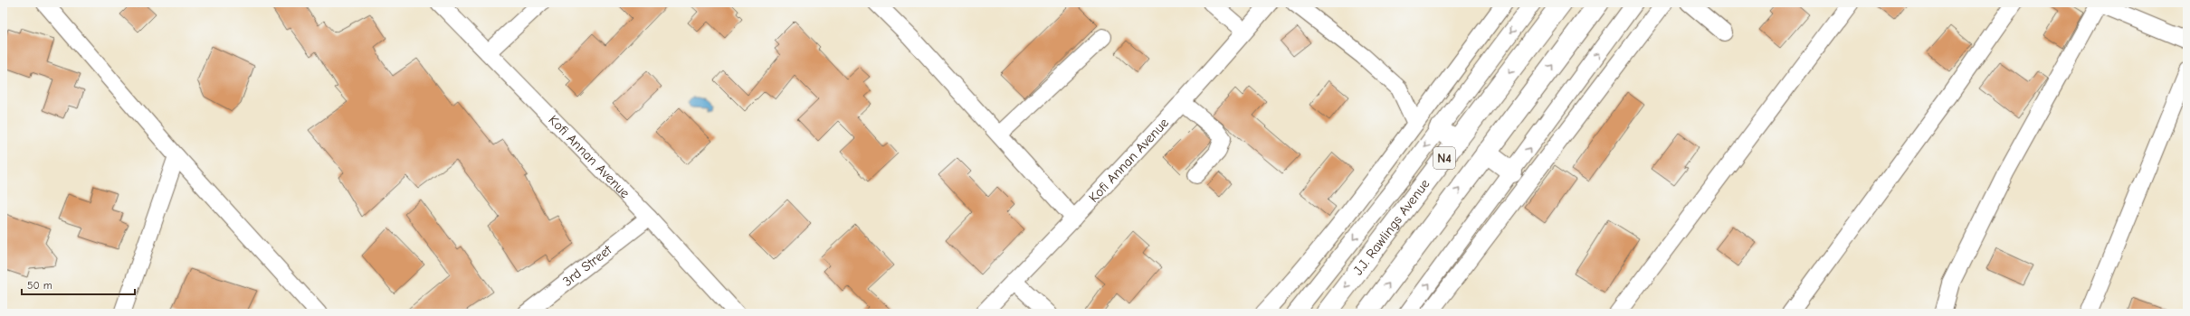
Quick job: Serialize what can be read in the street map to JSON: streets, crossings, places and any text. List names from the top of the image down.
{
  "streets": {
    "highway": ["N4", "J.J. Rawlings Avenue"],
    "street": ["Kofi Annan Avenue", "3rd Street"]
  },
  "crossings": [
    ["Kofi Annan Avenue", "3rd Street"]
  ],
  "scale_bar": "50 m"
}
